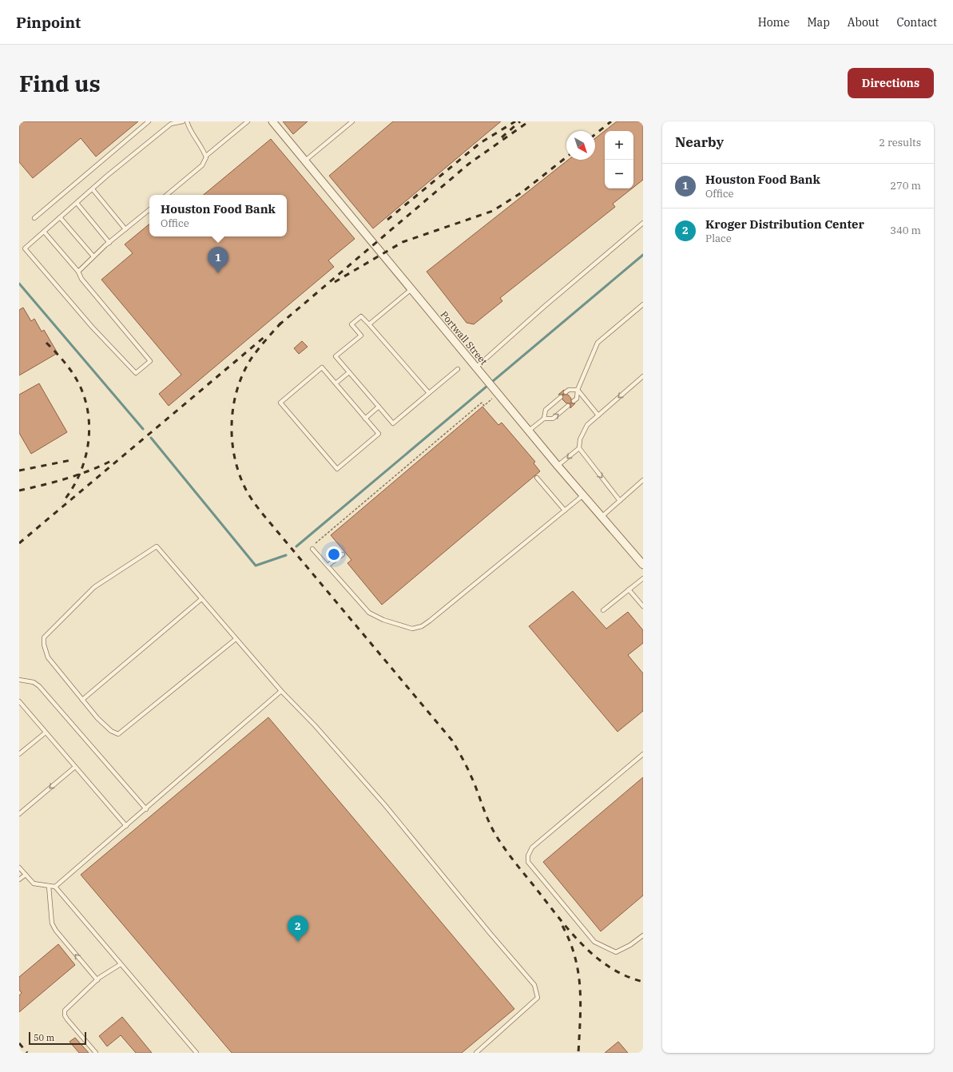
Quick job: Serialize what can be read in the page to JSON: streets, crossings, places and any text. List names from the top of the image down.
{
  "streets": {
    "street": ["Portwall Street"]
  },
  "scale_bar": "50 m",
  "north": "bottom right",
  "page": {
    "header": "Pinpoint",
    "nav": [
      "Home",
      "Map",
      "About",
      "Contact"
    ],
    "buttons": "Directions",
    "title": "Find us",
    "heading": ["Nearby", "2 results"],
    "map_buttons": ["+", "−"],
    "list": [
      {
        "mark": "1",
        "name": "Houston Food Bank",
        "note": "Office",
        "value": "270 m"
      },
      {
        "mark": "2",
        "name": "Kroger Distribution Center",
        "note": "Place",
        "value": "340 m"
      }
    ],
    "popup": ["Houston Food Bank", "Office"],
    "pins": ["1", "2"],
    "scale": "50 m"
  }
}
